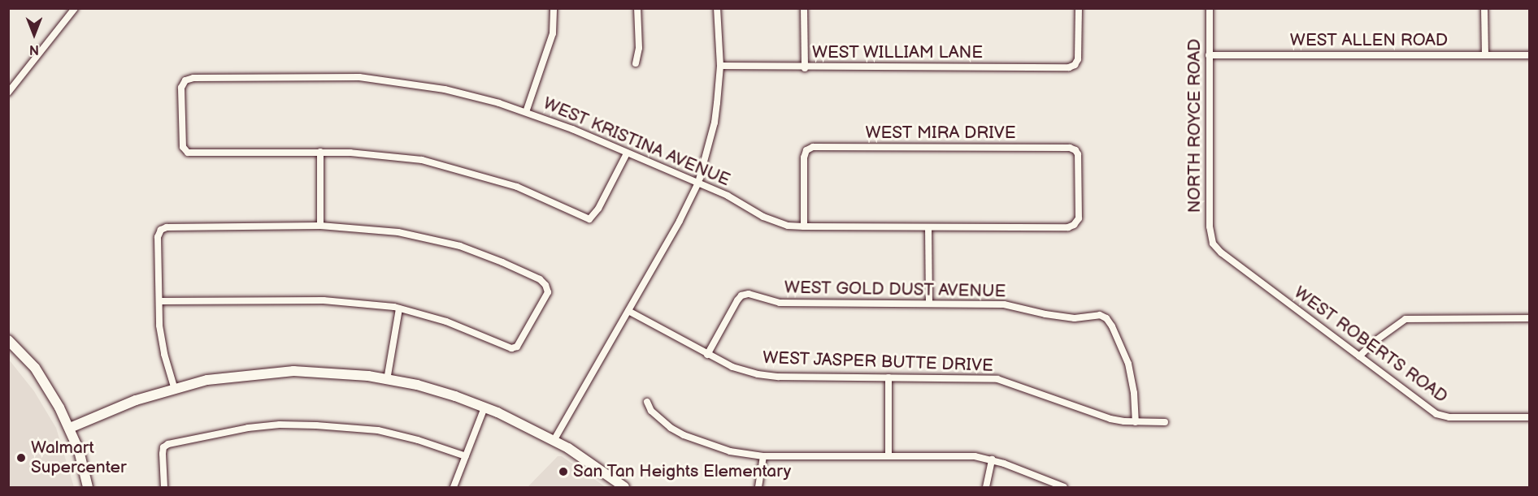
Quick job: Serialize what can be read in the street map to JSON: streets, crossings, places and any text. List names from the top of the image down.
{
  "streets": {
    "street": [
      "WEST ALLEN ROAD",
      "WEST WILLIAM LANE",
      "NORTH ROYCE ROAD",
      "WEST MIRA DRIVE",
      "WEST KRISTINA AVENUE",
      "WEST GOLD DUST AVENUE",
      "WEST ROBERTS ROAD",
      "WEST JASPER BUTTE DRIVE"
    ]
  },
  "crossings": [
    ["WEST ALLEN ROAD", "NORTH ROYCE ROAD"],
    ["NORTH ROYCE ROAD", "WEST ROBERTS ROAD"],
    ["WEST MIRA DRIVE", "WEST KRISTINA AVENUE"],
    ["WEST GOLD DUST AVENUE", "WEST JASPER BUTTE DRIVE"]
  ],
  "places": ["Walmart Supercenter", "San Tan Heights Elementary"],
  "north": "bottom"
}
